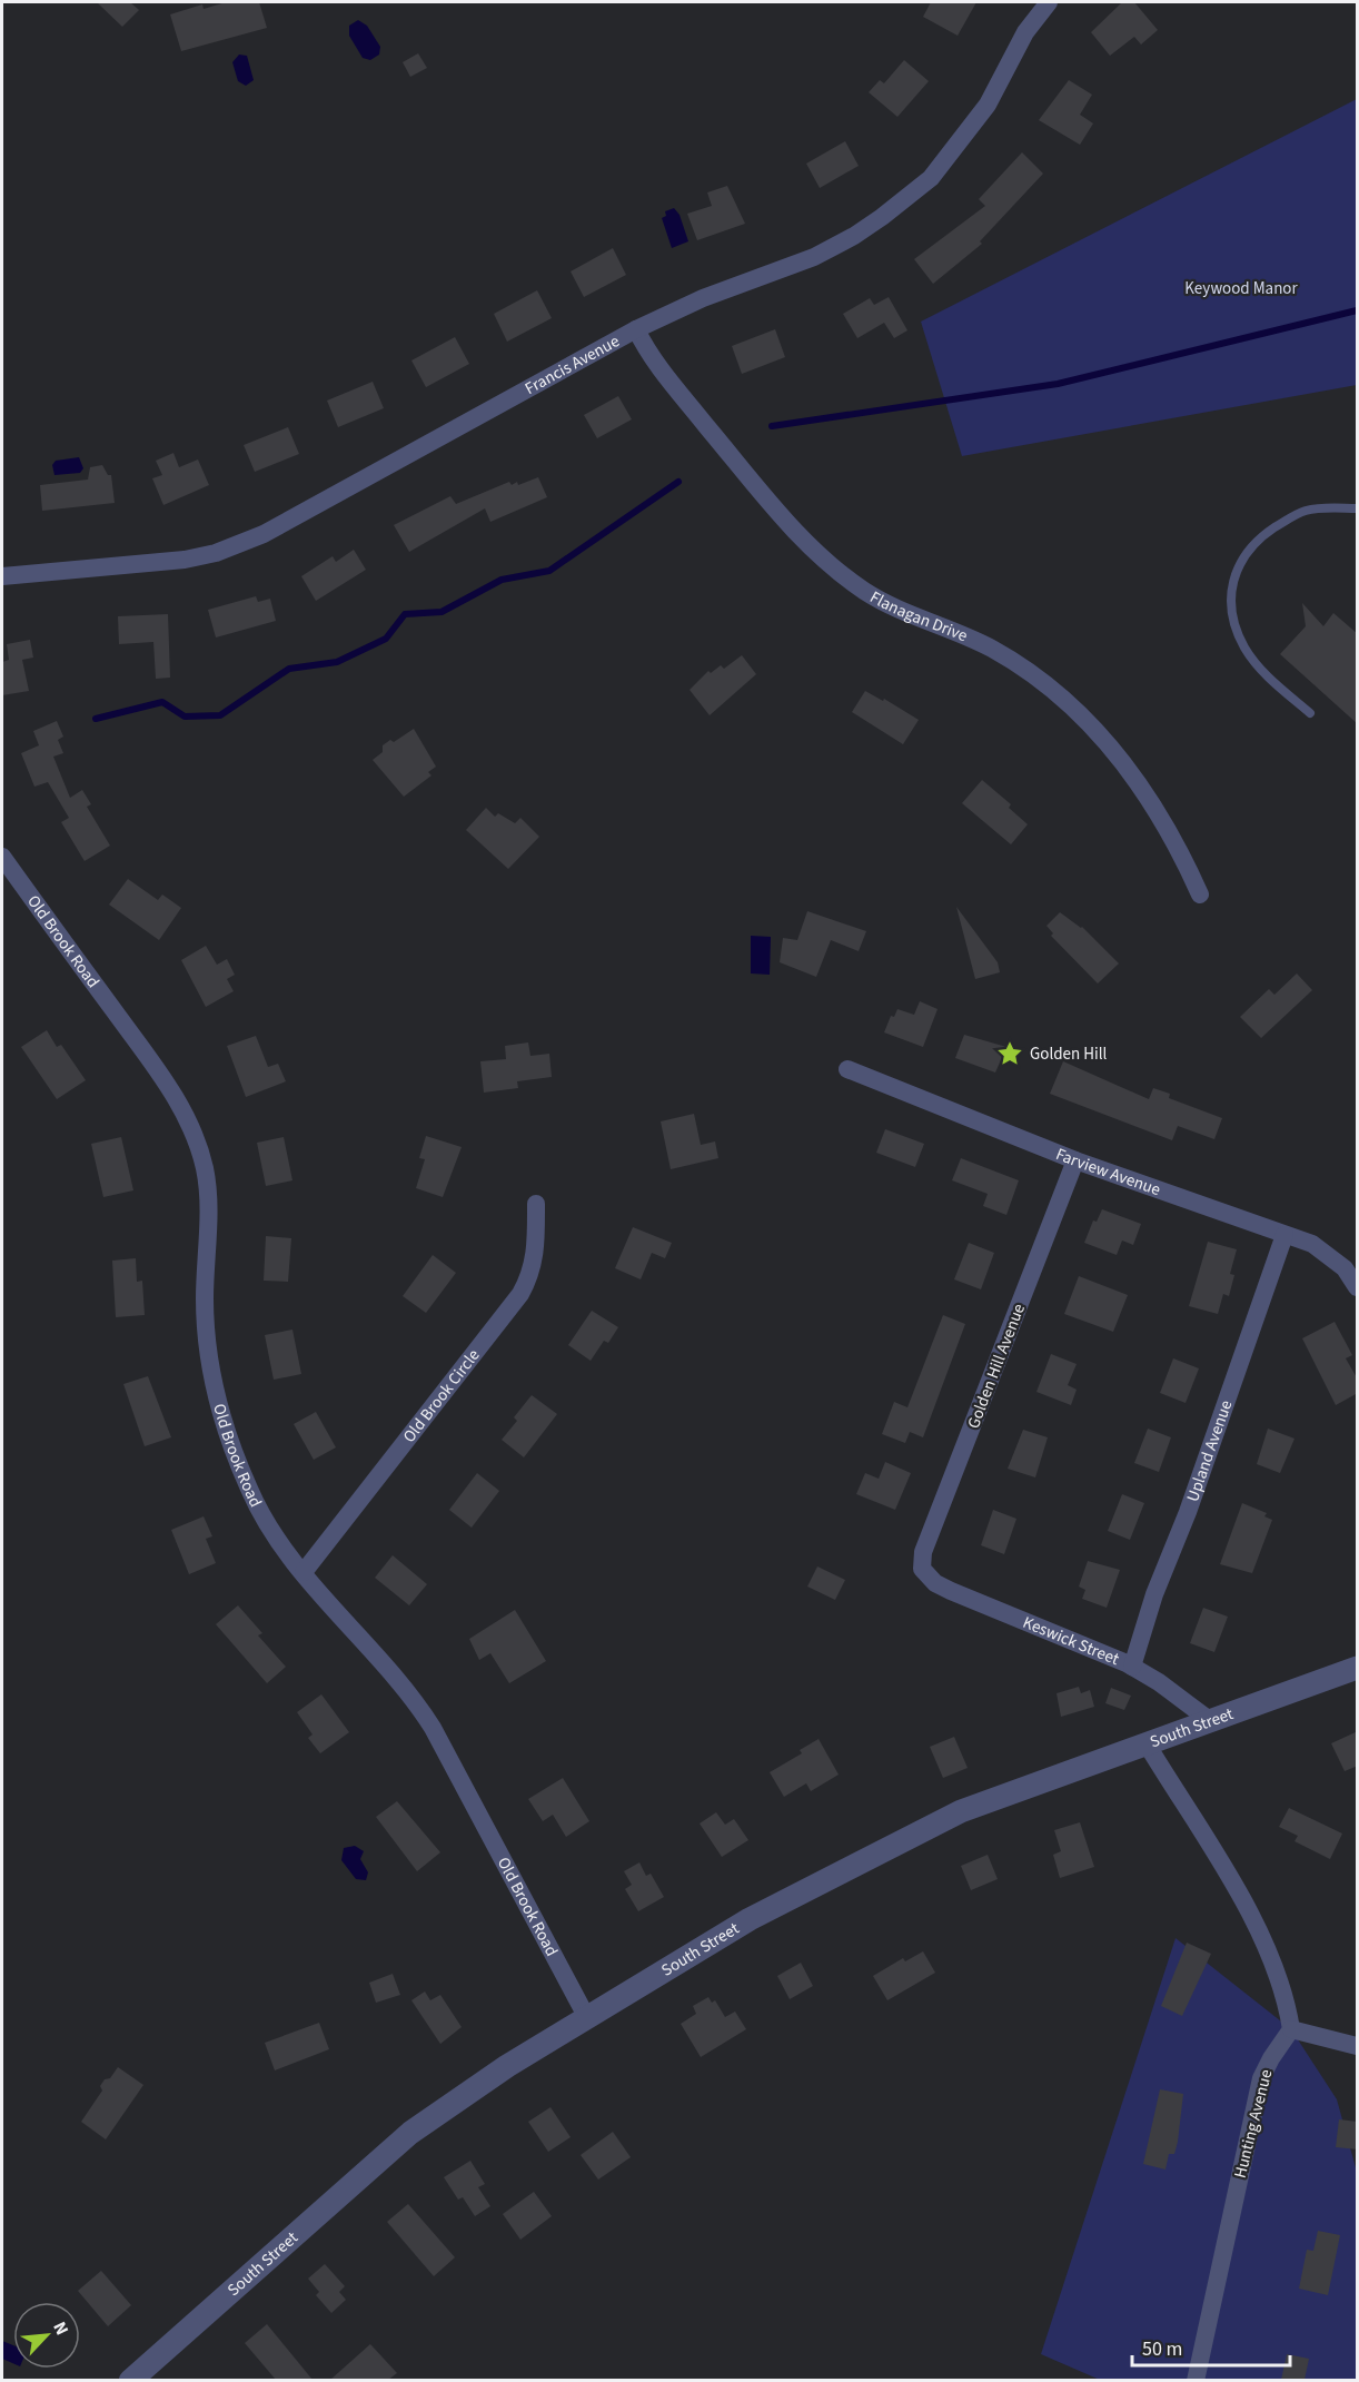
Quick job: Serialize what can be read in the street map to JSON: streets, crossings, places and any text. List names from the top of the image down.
{
  "streets": {
    "street": [
      "Francis Avenue",
      "Flanagan Drive",
      "Old Brook Road",
      "Farview Avenue",
      "Golden Hill Avenue",
      "Old Brook Circle",
      "Upland Avenue",
      "Keswick Street",
      "South Street",
      "Hunting Avenue"
    ]
  },
  "crossings": [
    ["Francis Avenue", "Flanagan Drive"],
    ["Old Brook Road", "Old Brook Circle"],
    ["Old Brook Road", "South Street"],
    ["Farview Avenue", "Golden Hill Avenue"],
    ["Farview Avenue", "Upland Avenue"],
    ["Golden Hill Avenue", "Keswick Street"],
    ["Upland Avenue", "Keswick Street"],
    ["Keswick Street", "South Street"]
  ],
  "parks": ["Keywood Manor"],
  "places": {
    "place": ["Golden Hill"]
  },
  "scale_bar": "50 m",
  "north": "top right"
}
